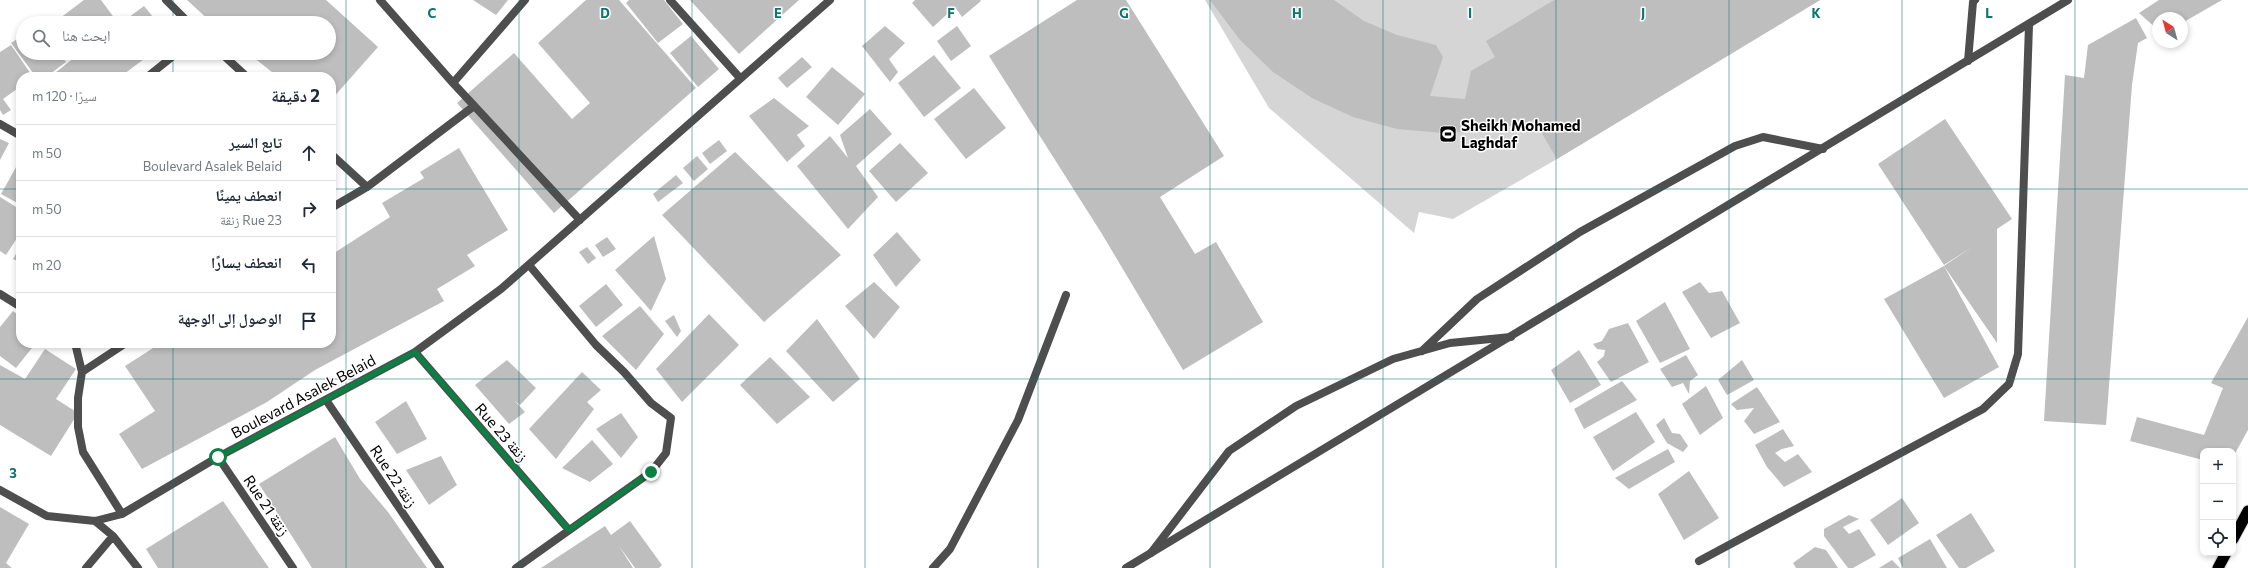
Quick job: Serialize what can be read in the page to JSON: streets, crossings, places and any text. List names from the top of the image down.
{
  "streets": {
    "street": [
      "Boulevard Asalek Belaid",
      "Rue 23 زنقة",
      "Rue 22 زنقة",
      "Rue 21 زنقة"
    ]
  },
  "crossings": [
    ["Boulevard Asalek Belaid", "Rue 23 زنقة"],
    ["Boulevard Asalek Belaid", "Rue 22 زنقة"],
    ["Boulevard Asalek Belaid", "Rue 21 زنقة"]
  ],
  "places": {
    "sports": ["Sheikh Mohamed Laghdaf"]
  },
  "north": "top left",
  "page": {
    "search": "ابحث هنا",
    "heading": ["2 دقيقة", "سيرًا · 120 m"],
    "list": [
      ["تابع السير", "Boulevard Asalek Belaid", "50 m"],
      ["انعطف يمينًا", "Rue 23 زنقة", "50 m"],
      ["انعطف يسارًا", "20 m"],
      "الوصول إلى الوجهة"
    ],
    "map_buttons": ["+", "−"]
  },
  "grid": {
    "columns": [
      "C",
      "D",
      "E",
      "F",
      "G",
      "H",
      "I",
      "J",
      "K",
      "L"
    ],
    "rows": ["3"]
  }
}
